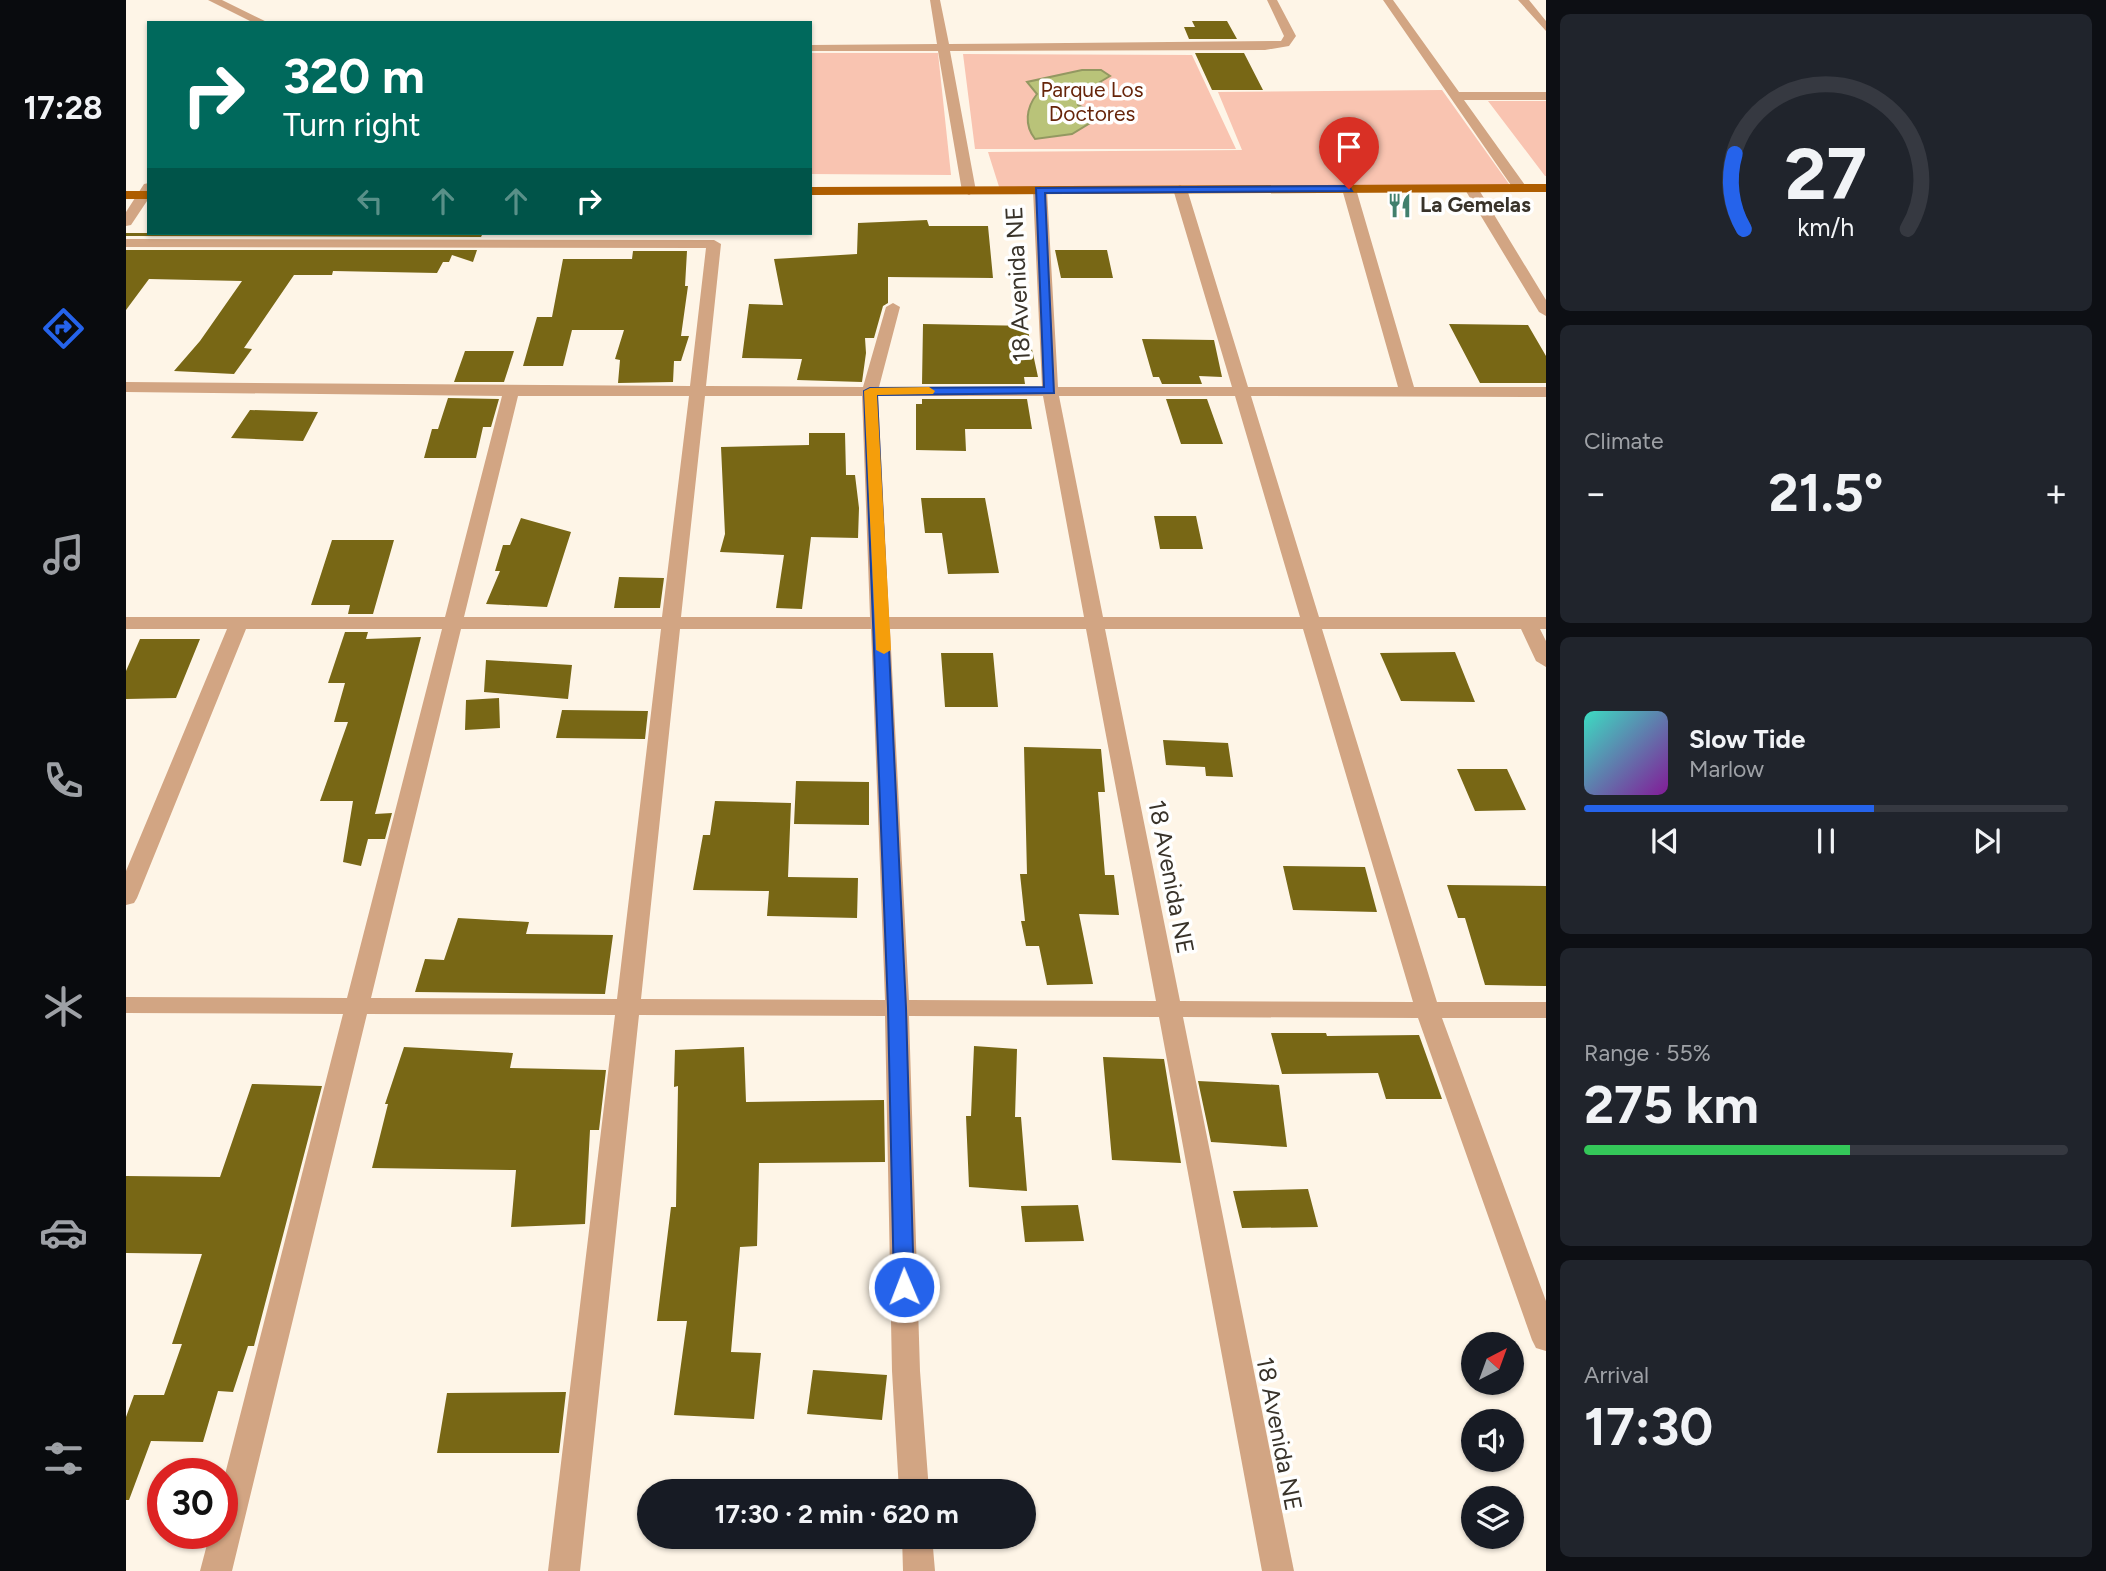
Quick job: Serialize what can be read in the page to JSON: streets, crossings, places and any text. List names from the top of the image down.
{
  "streets": {
    "street": ["18 Avenida NE"]
  },
  "parks": ["Parque Los Doctores"],
  "places": {
    "restaurant": ["La Gemelas"]
  },
  "north": "top right",
  "page": {
    "tabs": "17:28",
    "turn": ["320 m", "Turn right"],
    "tile": [
      "Climate",
      ["Range · 55%", "275 km"],
      ["Arrival", "17:30"]
    ],
    "heat": ["−", "21.5°", "+"],
    "song": ["Slow Tide", "Marlow"],
    "limit": "30",
    "trip": "17:30 · 2 min · 620 m",
    "gauge": ["27", "km/h"]
  }
}
